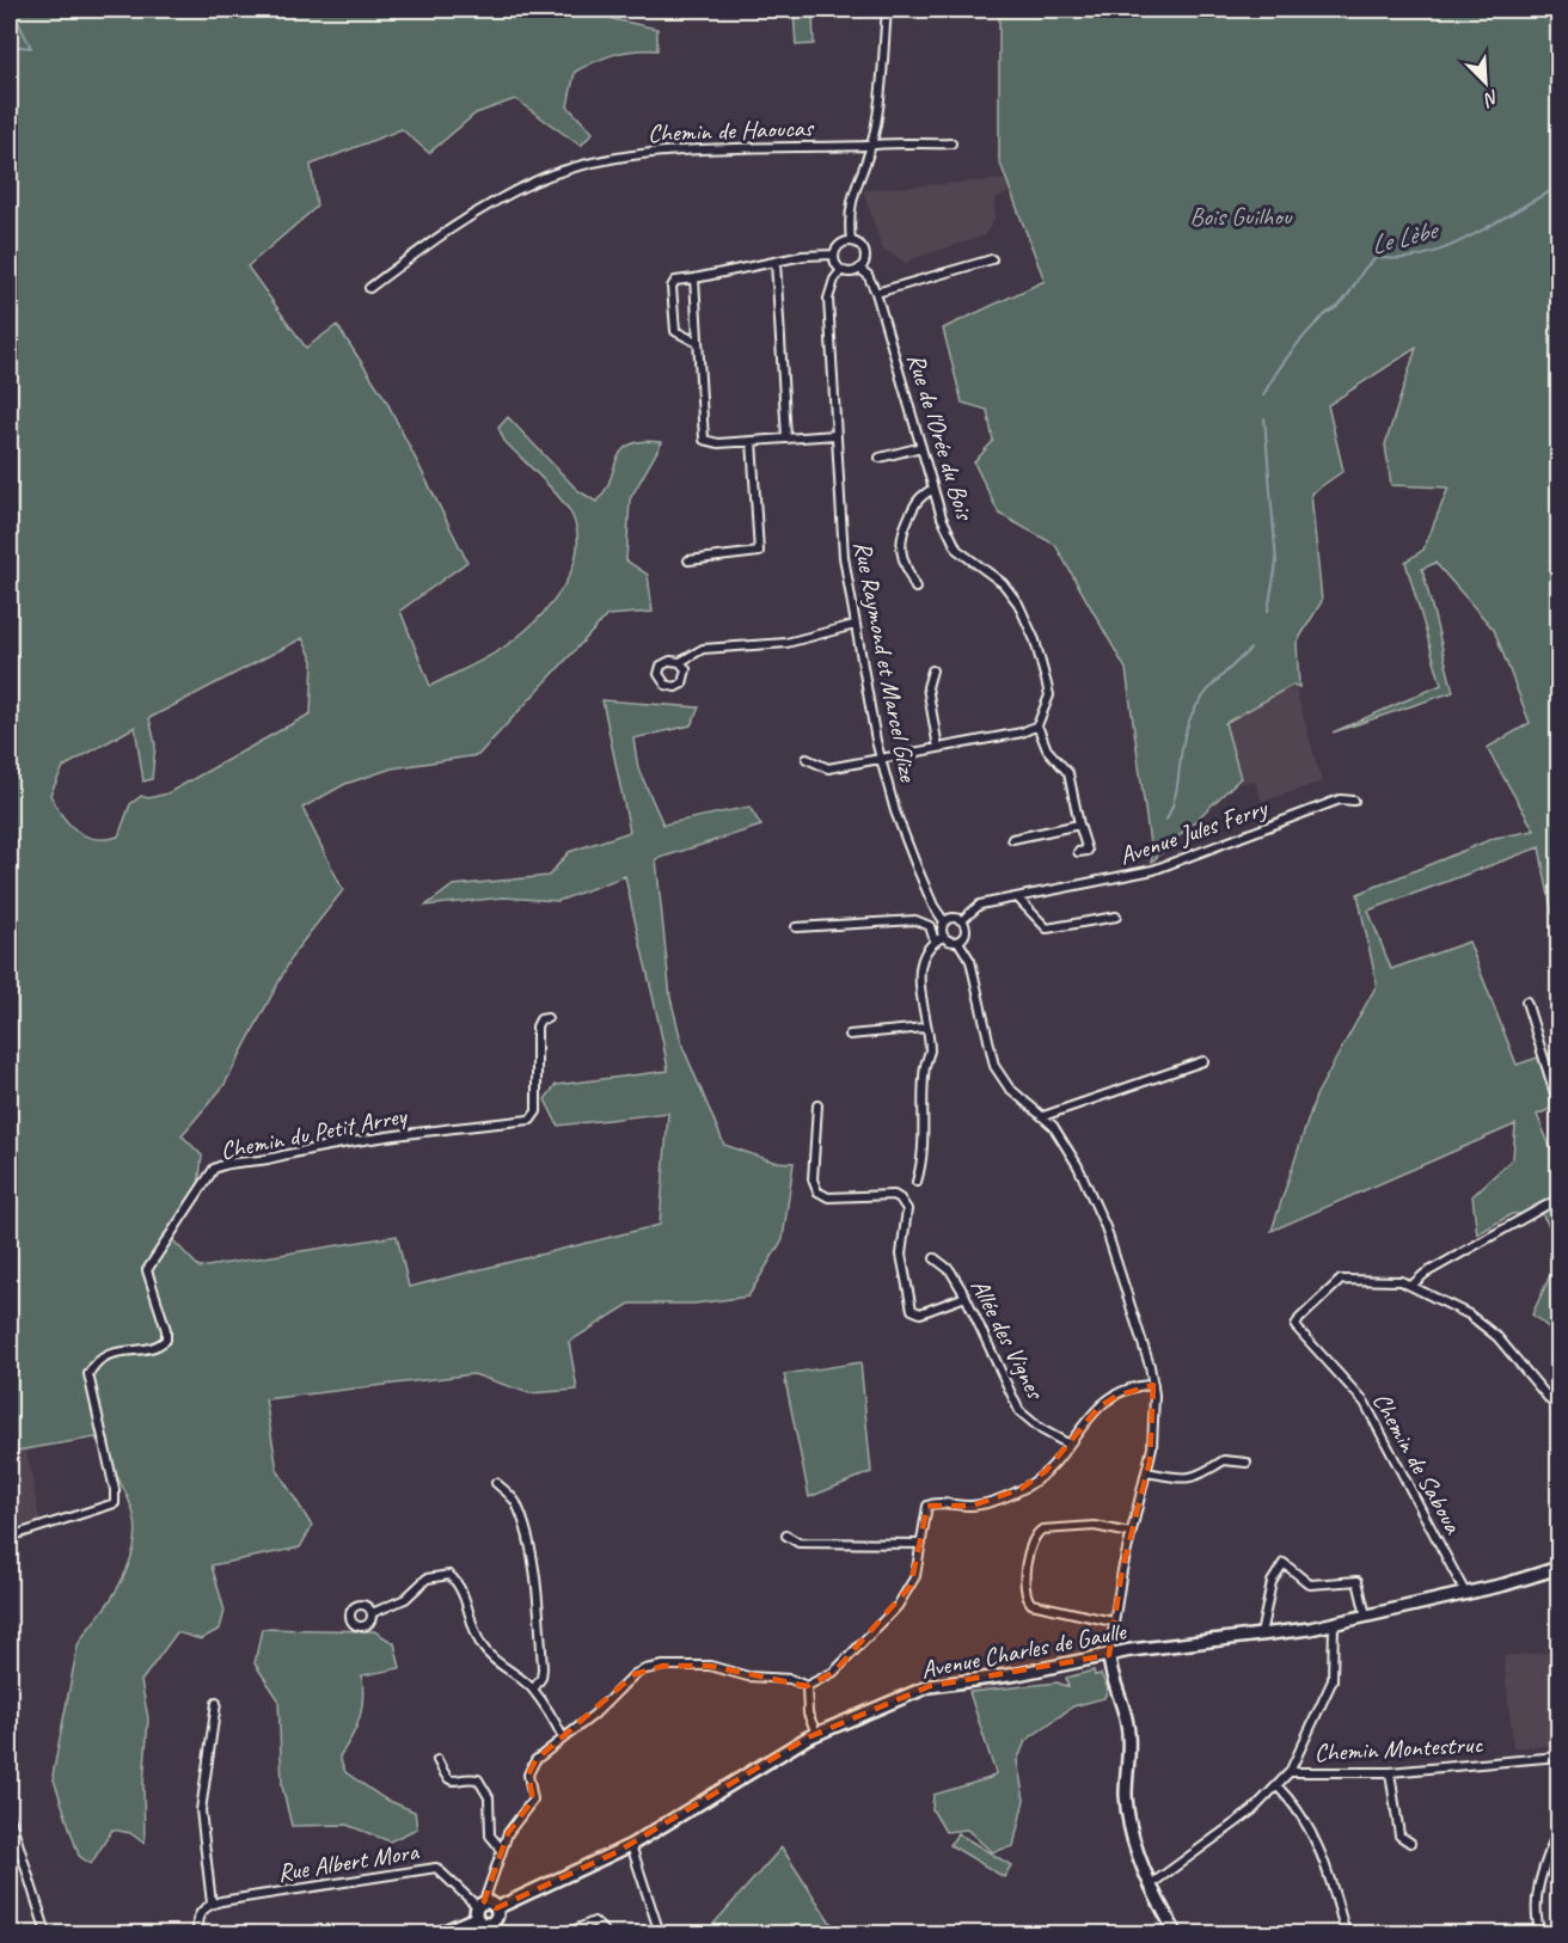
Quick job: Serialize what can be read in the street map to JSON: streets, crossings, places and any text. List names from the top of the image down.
{
  "streets": {
    "street": [
      "Chemin de Haoucas",
      "Rue de l'Orée du Bois",
      "Rue Raymond et Marcel Glize",
      "Avenue Jules Ferry",
      "Chemin du Petit Arrey",
      "Allée des Vignes",
      "Chemin de Saboua",
      "Avenue Charles de Gaulle",
      "Chemin Montestruc",
      "Rue Albert Mora"
    ]
  },
  "crossings": [
    ["Rue de l'Orée du Bois", "Rue Raymond et Marcel Glize"],
    ["Rue Raymond et Marcel Glize", "Avenue Jules Ferry"],
    ["Chemin de Saboua", "Avenue Charles de Gaulle"]
  ],
  "water": ["Le Lèbe"],
  "parks": ["Bois Guilhou"],
  "north": "bottom right"
}
